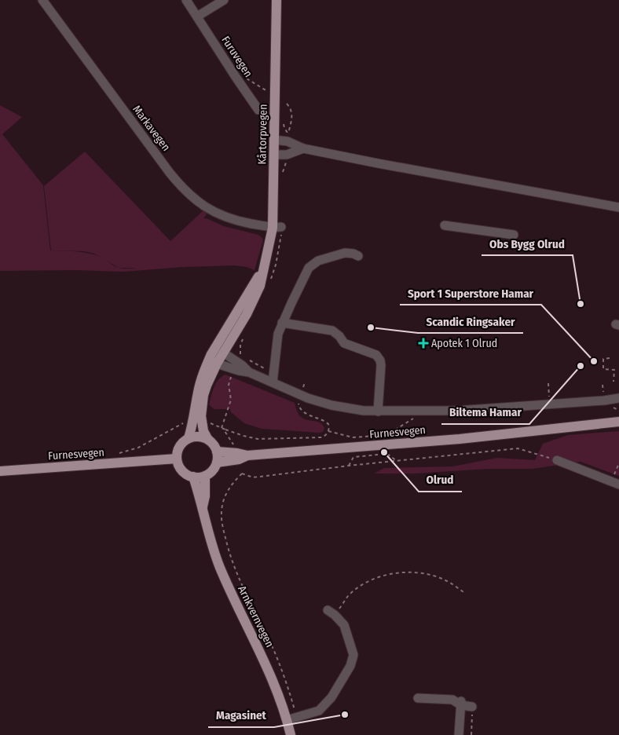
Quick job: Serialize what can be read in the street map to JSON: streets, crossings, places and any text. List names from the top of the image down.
{
  "streets": {
    "main road": ["Kårtorpvegen", "Furnesvegen", "Arnkvernvegen"],
    "street": ["Furuvegen", "Markavegen"]
  },
  "crossings": [
    ["Markavegen", "Kårtorpvegen"],
    ["Kårtorpvegen", "Furnesvegen"]
  ],
  "places": {
    "other": [
      "Obs Bygg Olrud",
      "Scandic Ringsaker",
      "Sport 1 Superstore Hamar",
      "Biltema Hamar",
      "Olrud",
      "Magasinet"
    ],
    "health": ["Apotek 1 Olrud"]
  }
}
